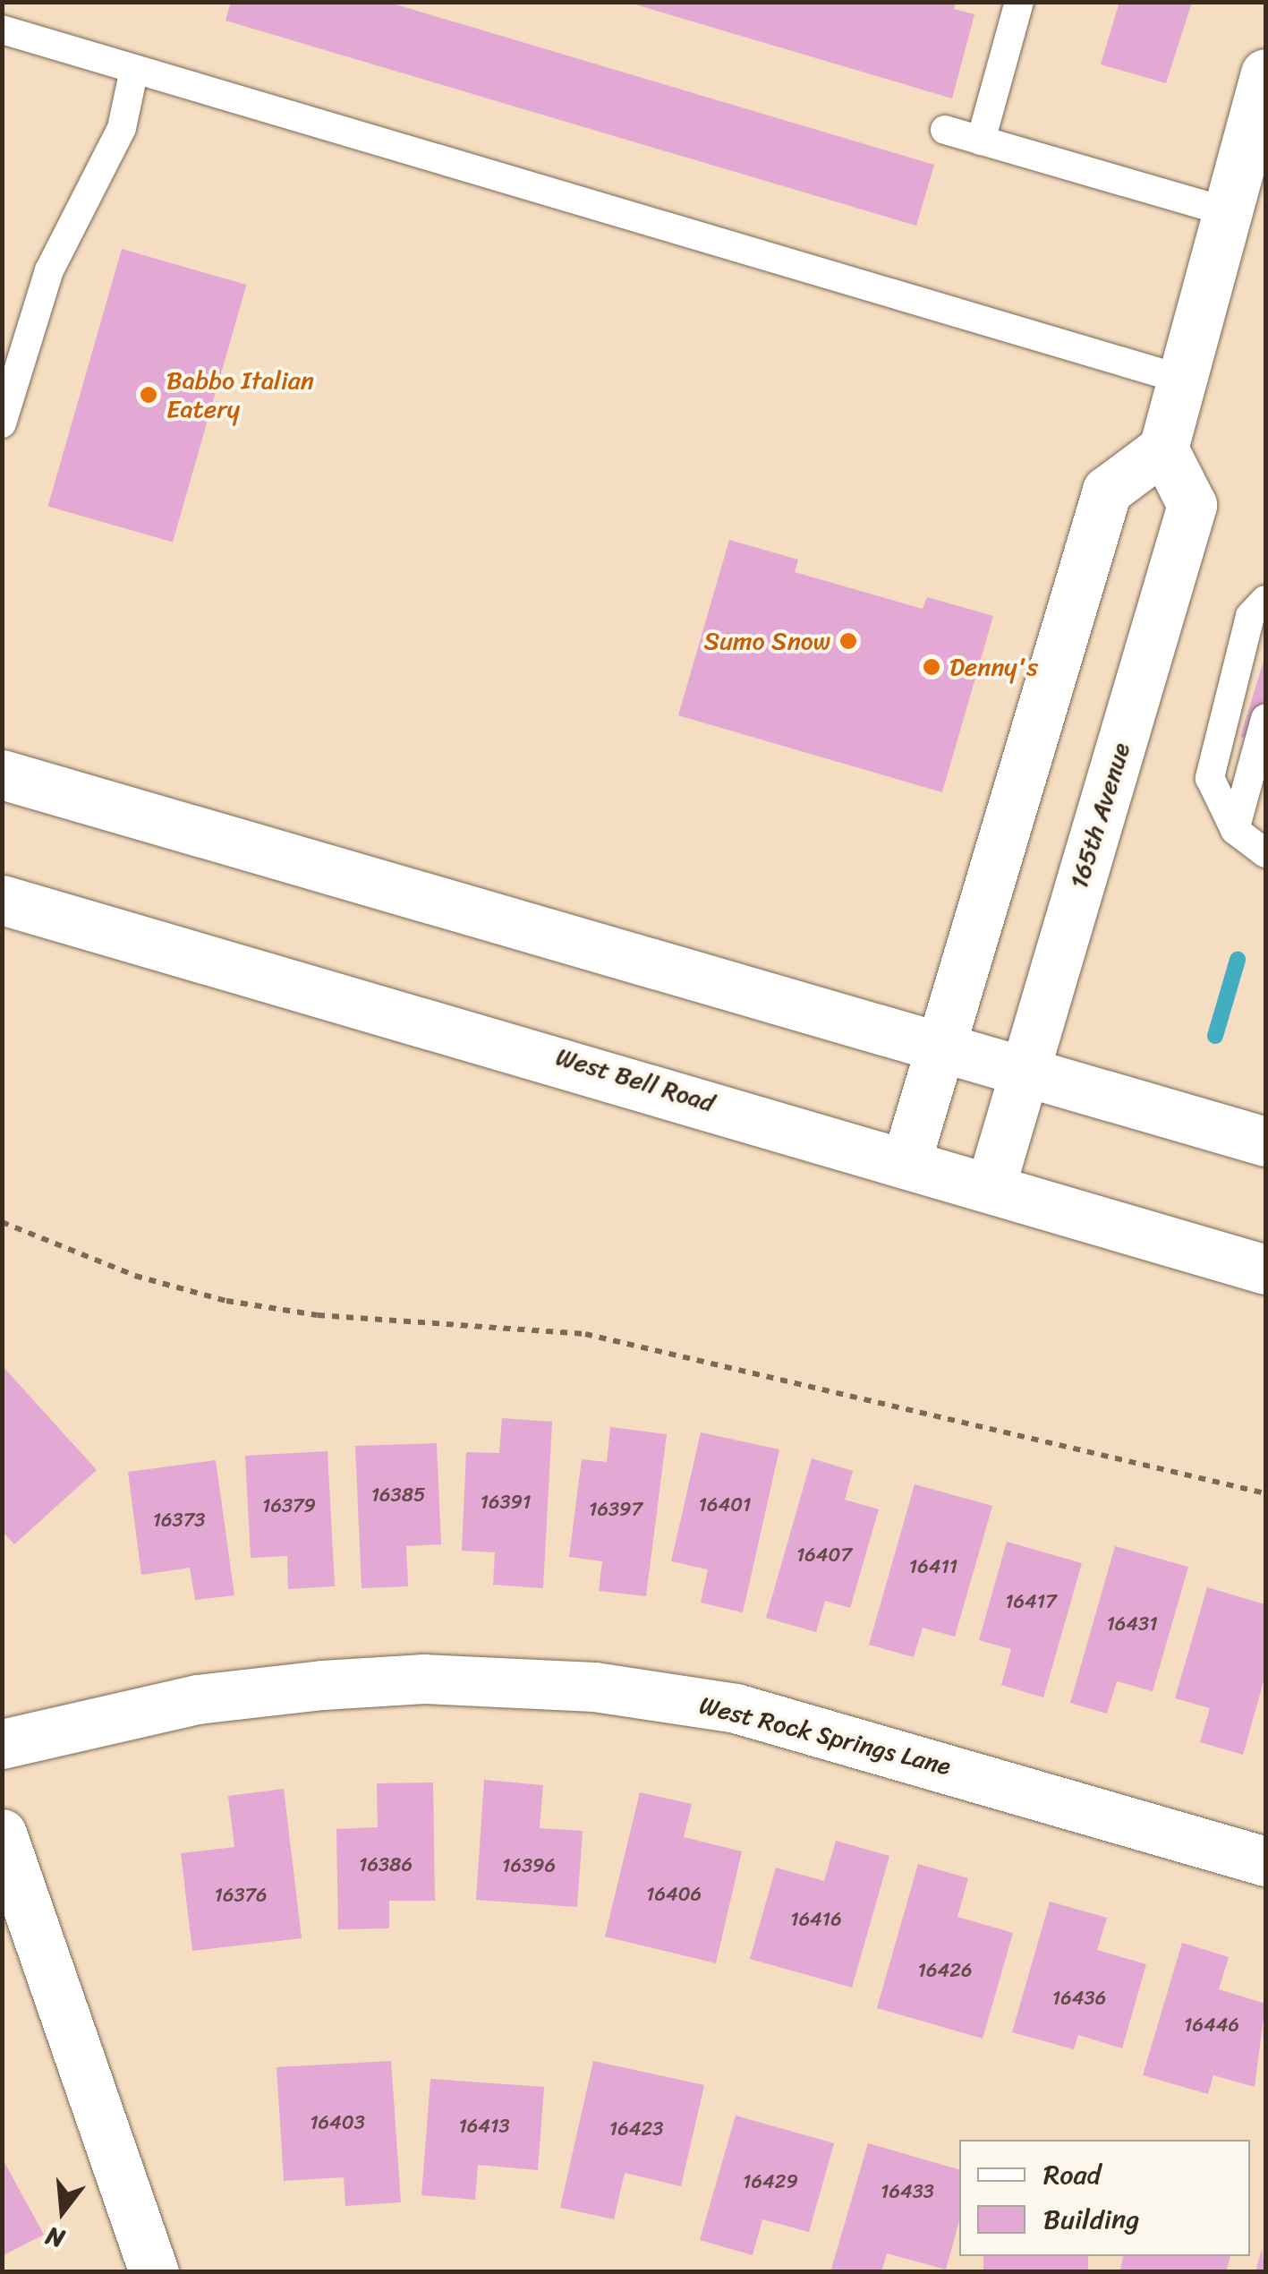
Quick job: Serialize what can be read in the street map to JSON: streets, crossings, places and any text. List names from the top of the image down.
{
  "streets": {
    "street": ["165th Avenue", "West Bell Road", "West Rock Springs Lane"]
  },
  "crossings": [
    ["165th Avenue", "West Bell Road"]
  ],
  "places": ["Babbo Italian Eatery", "Sumo Snow", "Denny's"],
  "house_numbers": [
    "16385",
    "16391",
    "16401",
    "16379",
    "16397",
    "16373",
    "16407",
    "16411",
    "16417",
    "16431",
    "16386",
    "16396",
    "16406",
    "16376",
    "16416",
    "16426",
    "16436",
    "16446",
    "16403",
    "16413",
    "16423",
    "16429",
    "16433"
  ],
  "legend": ["Road", "Building"],
  "north": "bottom"
}
